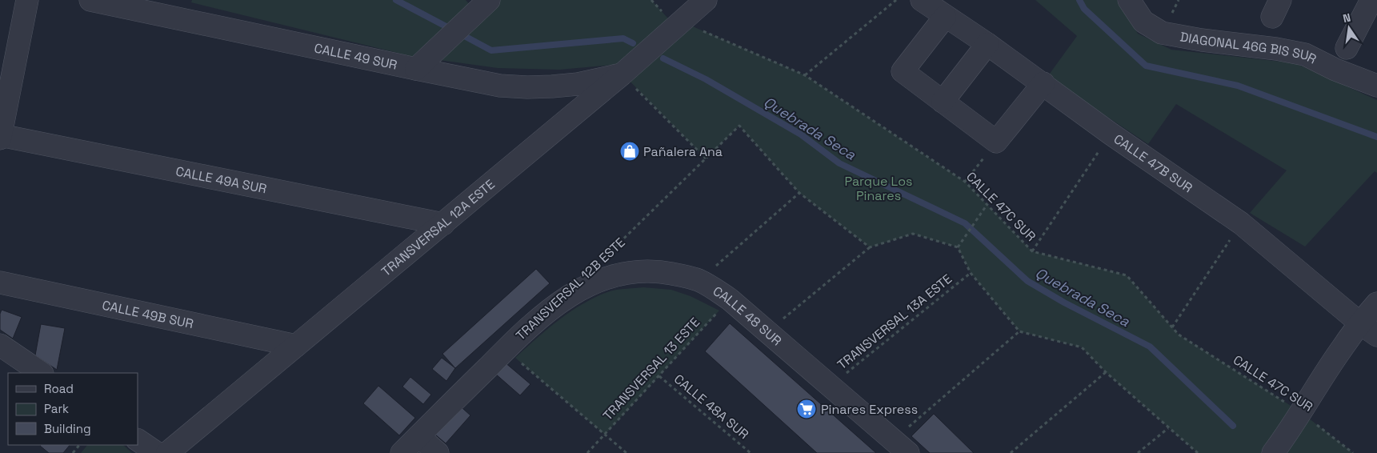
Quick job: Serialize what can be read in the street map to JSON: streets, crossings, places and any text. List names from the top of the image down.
{
  "streets": {
    "street": [
      "DIAGONAL 46G BIS SUR",
      "CALLE 49 SUR",
      "CALLE 47B SUR",
      "CALLE 49A SUR",
      "TRANSVERSAL 12A ESTE",
      "TRANSVERSAL 12B ESTE",
      "CALLE 49B SUR",
      "CALLE 48 SUR"
    ],
    "path": [
      "CALLE 47C SUR",
      "TRANSVERSAL 13A ESTE",
      "TRANSVERSAL 13 ESTE",
      "CALLE 48A SUR"
    ]
  },
  "crossings": [
    ["CALLE 49 SUR", "TRANSVERSAL 12A ESTE"],
    ["CALLE 49A SUR", "TRANSVERSAL 12A ESTE"],
    ["CALLE 47C SUR", "TRANSVERSAL 12A ESTE"],
    ["TRANSVERSAL 12A ESTE", "CALLE 49B SUR"],
    ["TRANSVERSAL 12B ESTE", "CALLE 48 SUR"],
    ["CALLE 48 SUR", "TRANSVERSAL 13A ESTE"],
    ["CALLE 48 SUR", "TRANSVERSAL 13 ESTE"],
    ["TRANSVERSAL 13 ESTE", "CALLE 48A SUR"]
  ],
  "water": ["Quebrada Seca"],
  "parks": ["Parque Los Pinares"],
  "places": {
    "shop": ["Pañalera Ana"],
    "supermarket": ["Pinares Express"]
  },
  "legend": ["Road", "Park", "Building"],
  "north": "top"
}
